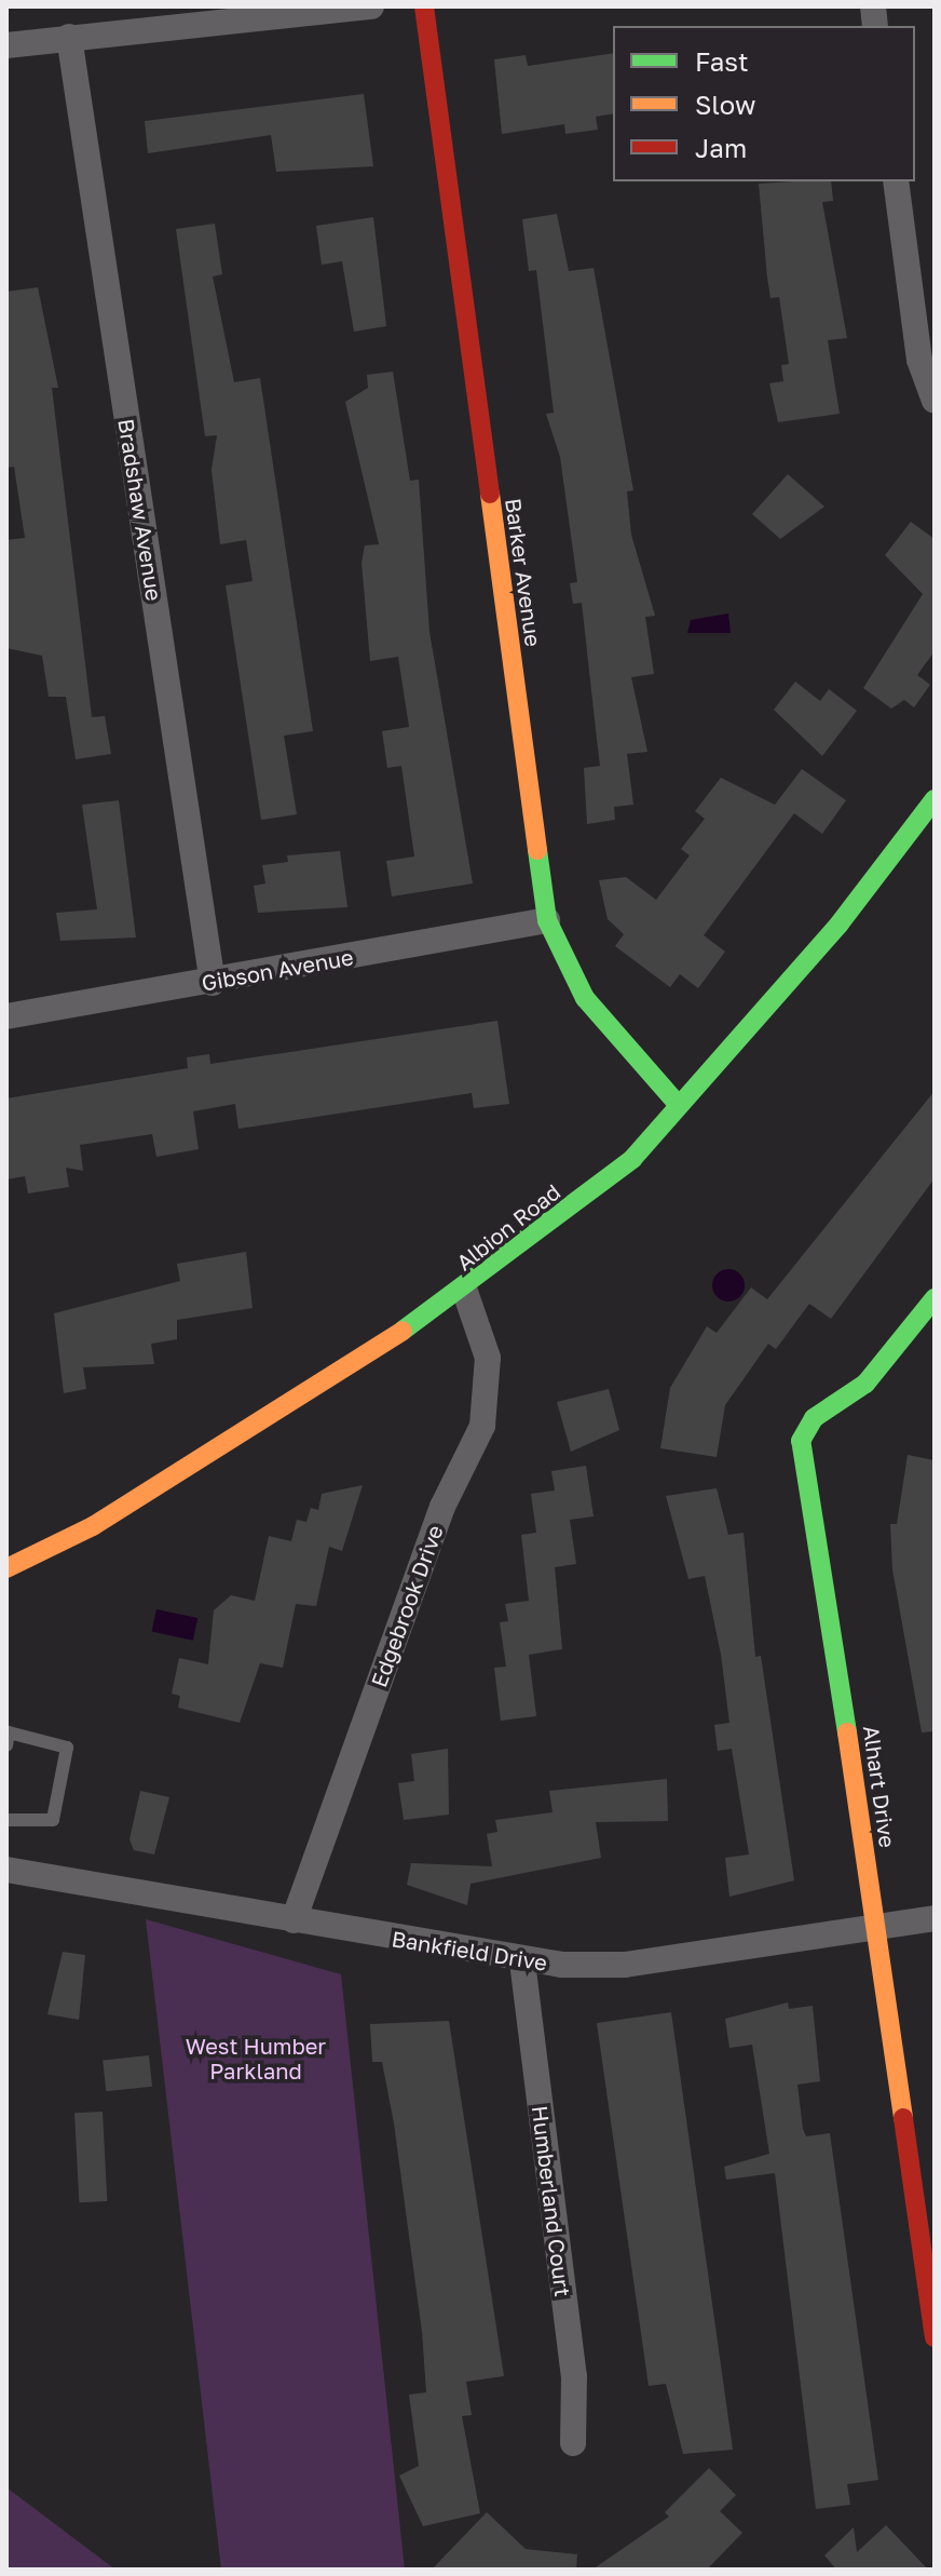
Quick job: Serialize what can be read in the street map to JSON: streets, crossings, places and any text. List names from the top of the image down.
{
  "streets": {
    "street": [
      "Bradshaw Avenue",
      "Barker Avenue",
      "Gibson Avenue",
      "Albion Road",
      "Edgebrook Drive",
      "Alhart Drive",
      "Bankfield Drive",
      "Humberland Court"
    ]
  },
  "crossings": [
    ["Bradshaw Avenue", "Gibson Avenue"],
    ["Barker Avenue", "Gibson Avenue"],
    ["Barker Avenue", "Albion Road"],
    ["Albion Road", "Edgebrook Drive"],
    ["Edgebrook Drive", "Bankfield Drive"],
    ["Alhart Drive", "Bankfield Drive"],
    ["Bankfield Drive", "Humberland Court"]
  ],
  "parks": ["West Humber Parkland"],
  "legend": ["Fast", "Slow", "Jam"]
}
